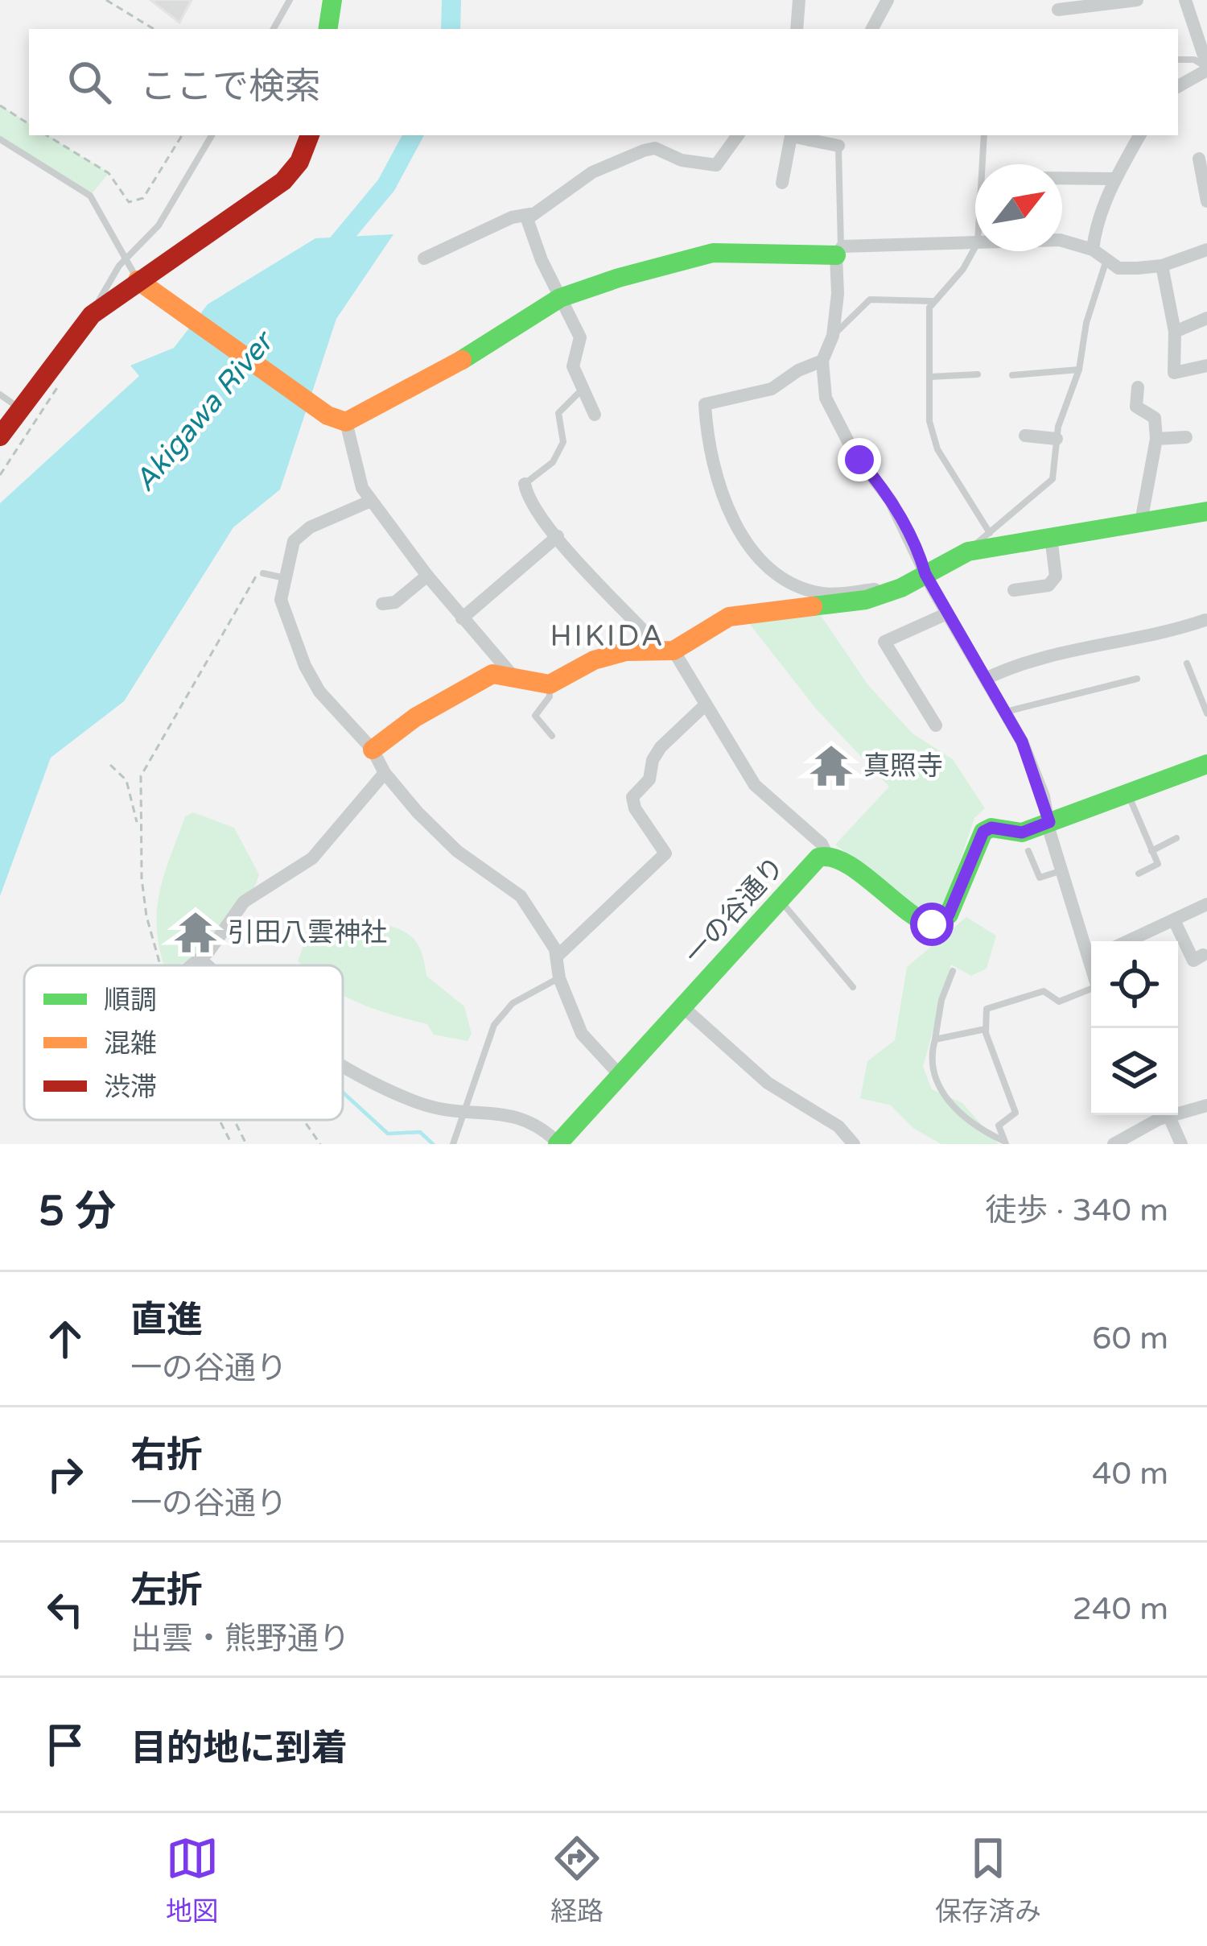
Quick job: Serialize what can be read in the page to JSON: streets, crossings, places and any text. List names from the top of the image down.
{
  "streets": {
    "street": ["一の谷通り"]
  },
  "districts": ["HIKIDA"],
  "water": ["Akigawa River"],
  "places": {
    "temple": ["真照寺", "引田八雲神社"]
  },
  "legend": ["順調", "混雑", "渋滞"],
  "north": "top right",
  "page": {
    "search": "ここで検索",
    "heading": ["5 分", "徒歩 · 340 m"],
    "list": [
      ["直進", "一の谷通り", "60 m"],
      ["右折", "一の谷通り", "40 m"],
      ["左折", "出雲・熊野通り", "240 m"],
      "目的地に到着"
    ],
    "nav": ["地図", "経路", "保存済み"]
  }
}
